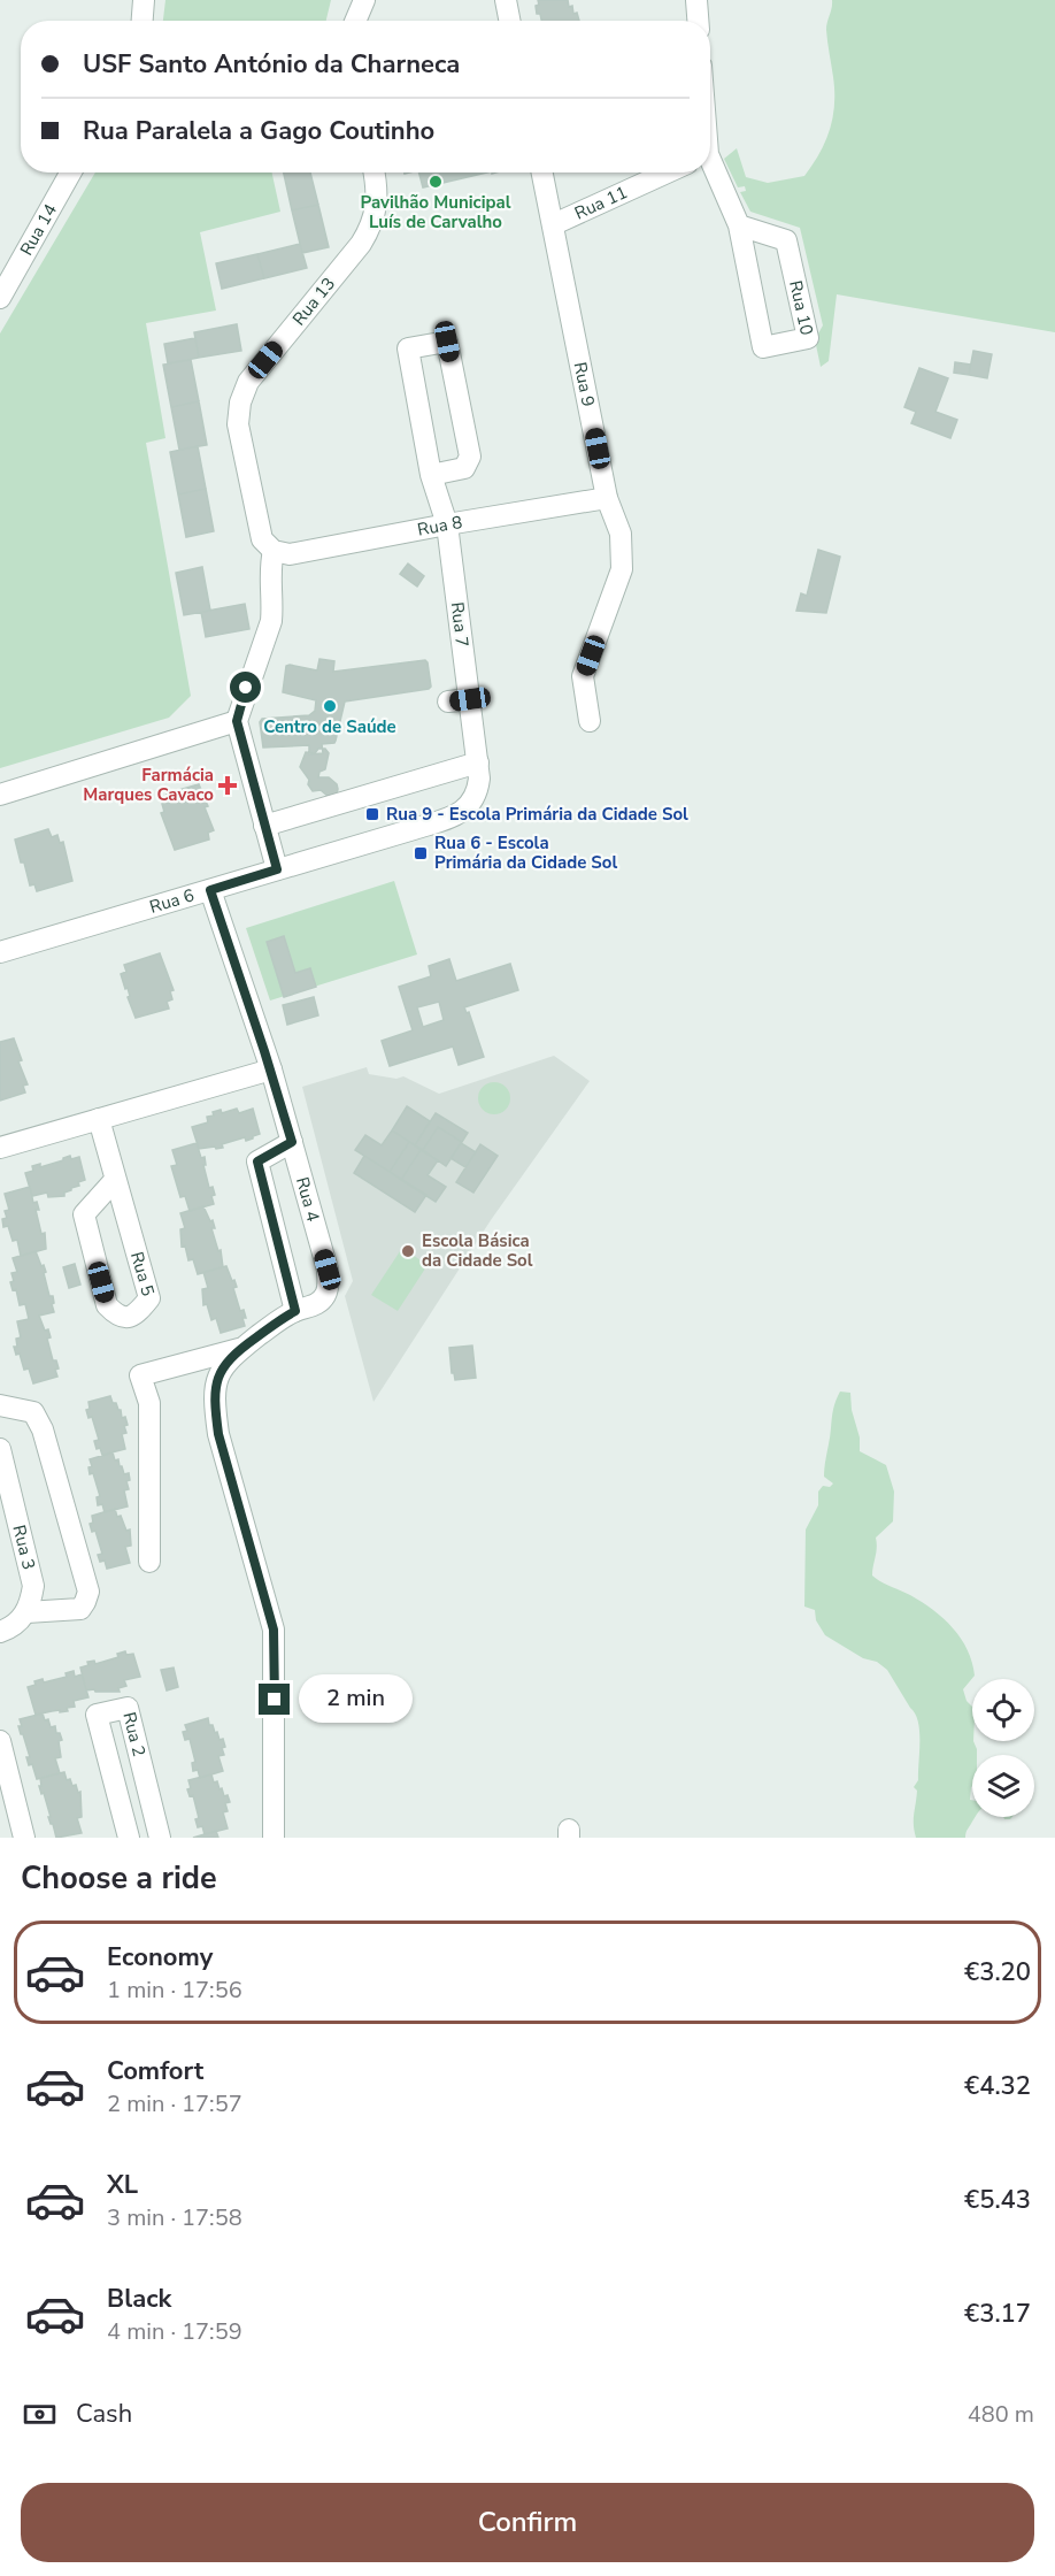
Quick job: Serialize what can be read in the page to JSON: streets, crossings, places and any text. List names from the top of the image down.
{
  "streets": {
    "street": [
      "Rua 11",
      "Rua 14",
      "Rua 13",
      "Rua 10",
      "Rua 9",
      "Rua 8",
      "Rua 7",
      "Rua 6",
      "Rua 4",
      "Rua 5",
      "Rua 3",
      "Rua 2"
    ]
  },
  "crossings": [
    ["Rua 11", "Rua 9"],
    ["Rua 13", "Rua 8"],
    ["Rua 9", "Rua 8"],
    ["Rua 8", "Rua 7"],
    ["Rua 7", "Rua 6"],
    ["Rua 6", "Rua 4"]
  ],
  "places": {
    "other": ["Pavilhão Municipal Luís de Carvalho", "Centro de Saúde", "Escola Básica da Cidade Sol"],
    "health": ["Farmácia Marques Cavaco"],
    "transit": ["Rua 9 - Escola Primária da Cidade Sol", "Rua 6 - Escola Primária da Cidade Sol"]
  },
  "page": {
    "banner": ["USF Santo António da Charneca", "Rua Paralela a Gago Coutinho"],
    "bubble": "2 min",
    "heading": "Choose a ride",
    "list": [
      {
        "name": "Economy",
        "note": "1 min · 17:56",
        "value": "€3.20"
      },
      {
        "name": "Comfort",
        "note": "2 min · 17:57",
        "value": "€4.32"
      },
      {
        "name": "XL",
        "note": "3 min · 17:58",
        "value": "€5.43"
      },
      {
        "name": "Black",
        "note": "4 min · 17:59",
        "value": "€3.17"
      }
    ],
    "pay": ["Cash", "480 m"],
    "buttons": "Confirm"
  }
}
